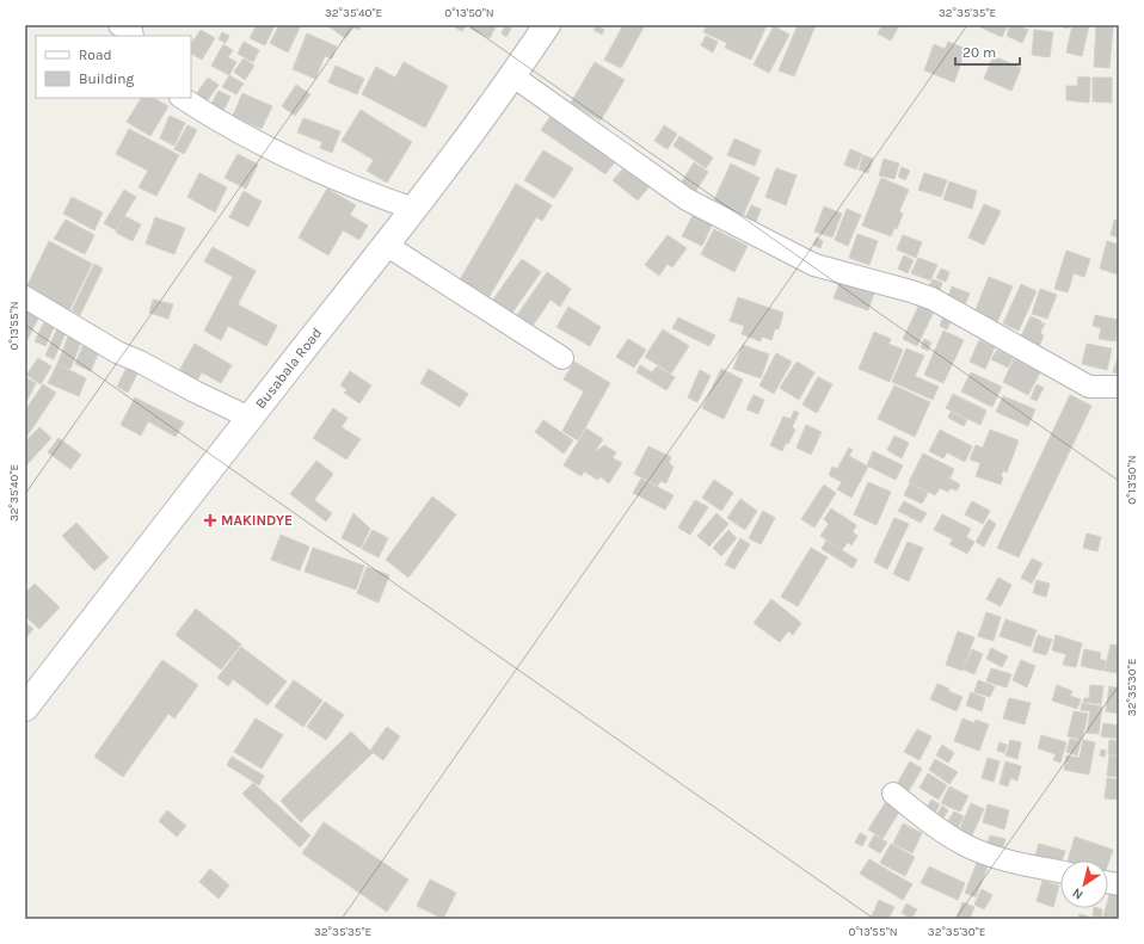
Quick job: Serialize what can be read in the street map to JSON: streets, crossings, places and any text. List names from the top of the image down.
{
  "streets": {
    "street": ["Busabala Road"]
  },
  "places": {
    "health": ["MAKINDYE"]
  },
  "legend": ["Road", "Building"],
  "scale_bar": "20 m",
  "north": "bottom left",
  "coordinates": [
    "32°35'40\"E",
    "0°13'50\"N",
    "32°35'35\"E",
    "0°13'55\"N",
    "32°35'30\"E"
  ]
}
